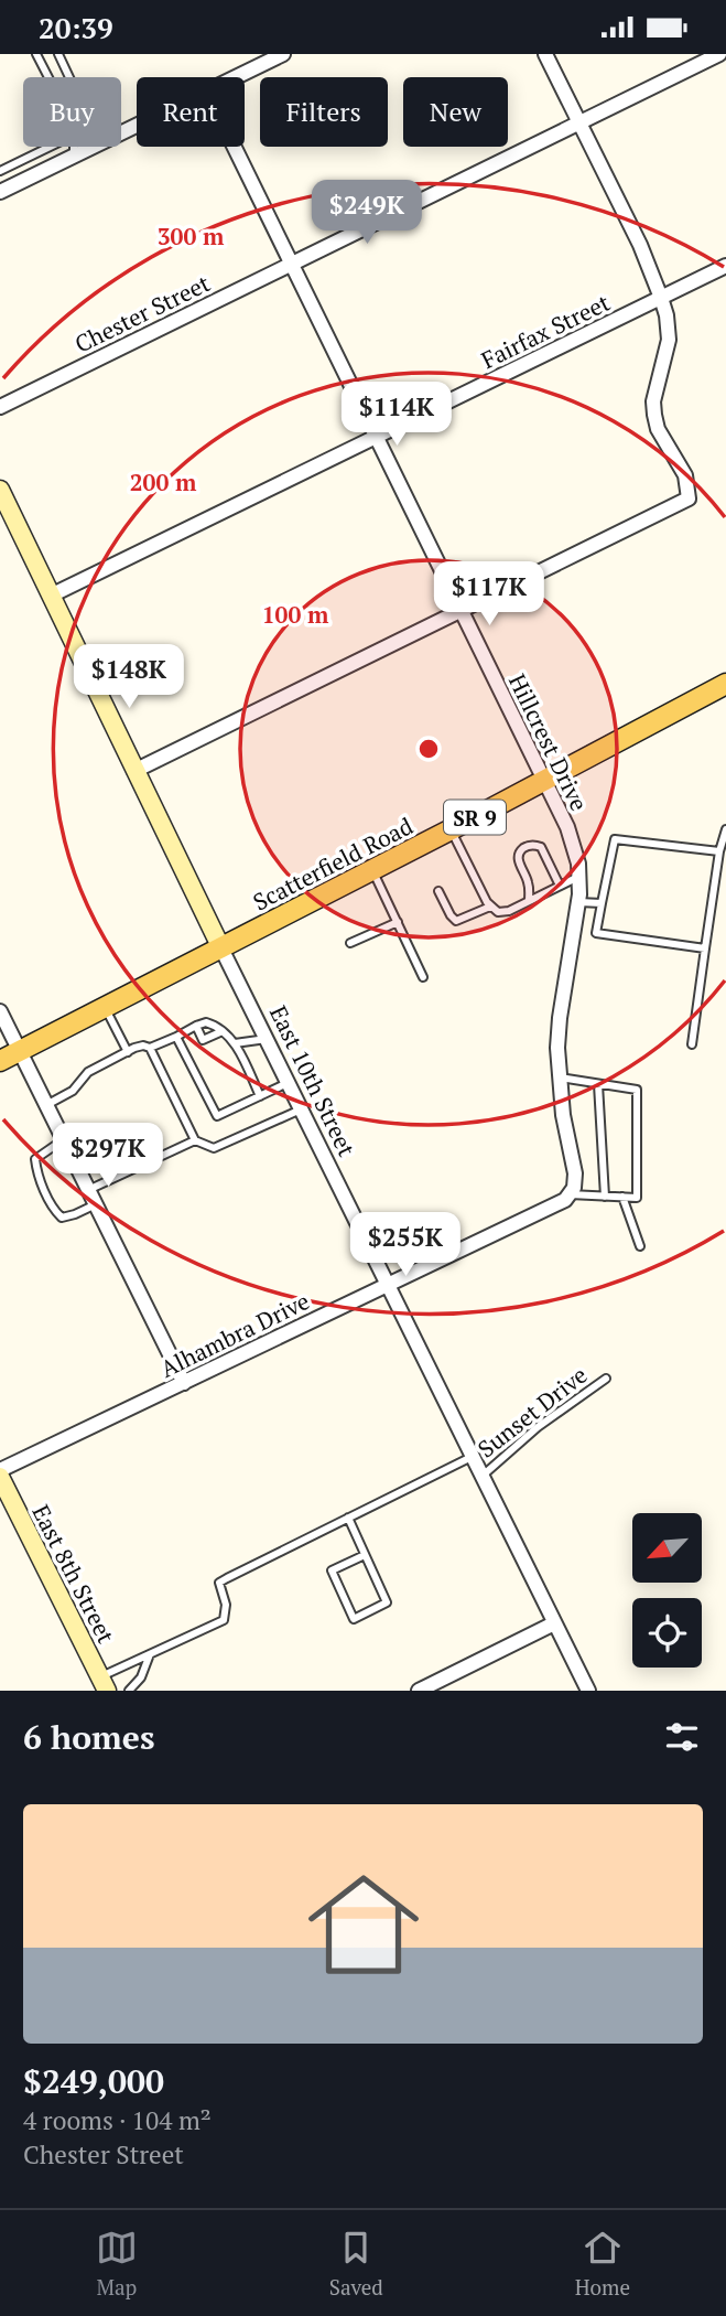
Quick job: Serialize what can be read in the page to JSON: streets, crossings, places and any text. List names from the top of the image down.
{
  "streets": {
    "main road": ["SR 9", "Scatterfield Road"],
    "street": [
      "Chester Street",
      "Fairfax Street",
      "Hillcrest Drive",
      "East 10th Street",
      "Alhambra Drive",
      "East 8th Street"
    ],
    "lane": ["Sunset Drive"]
  },
  "crossings": [
    ["Chester Street", "Hillcrest Drive"],
    ["Fairfax Street", "Hillcrest Drive"],
    ["Fairfax Street", "East 10th Street"],
    ["Hillcrest Drive", "Scatterfield Road"],
    ["Hillcrest Drive", "Alhambra Drive"],
    ["Scatterfield Road", "East 10th Street"],
    ["East 10th Street", "Alhambra Drive"],
    ["East 10th Street", "Sunset Drive"]
  ],
  "north": "bottom left",
  "page": {
    "status": "20:39",
    "chip": [
      "Buy",
      "Rent",
      "Filters",
      "New"
    ],
    "price": [
      "$249K",
      "$114K",
      "$117K",
      "$148K",
      "$297K",
      "$255K"
    ],
    "heading": "6 homes",
    "list": [
      {
        "name": "$249,000",
        "note": "4 rooms · 104 m² · Chester Street"
      }
    ],
    "tabs": ["Map", "Saved", "Home"]
  },
  "rings": ["300 m", "200 m", "100 m"]
}
